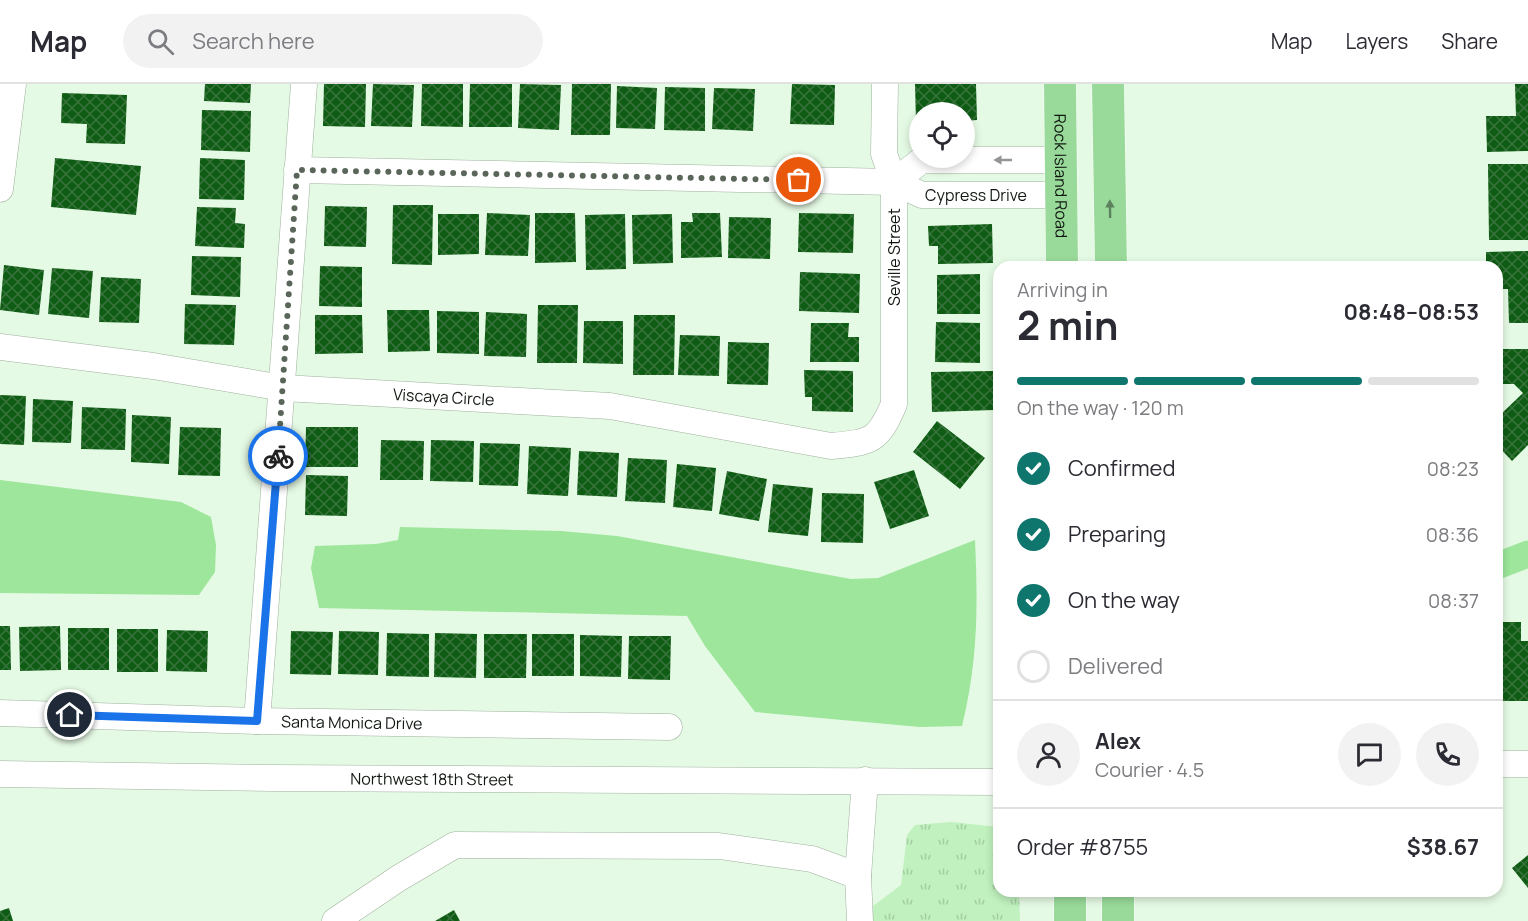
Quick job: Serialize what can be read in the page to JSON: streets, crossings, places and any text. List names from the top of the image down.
{
  "streets": {
    "main road": ["Rock Island Road"],
    "street": [
      "Cypress Drive",
      "Seville Street",
      "Viscaya Circle",
      "Santa Monica Drive",
      "Northwest 18th Street"
    ]
  },
  "crossings": [
    ["Rock Island Road", "Cypress Drive"],
    ["Cypress Drive", "Seville Street"],
    ["Seville Street", "Viscaya Circle"]
  ],
  "page": {
    "header": "Map",
    "search": "Search here",
    "nav": ["Map", "Layers", "Share"],
    "heading": ["2 min", "Arriving in", "08:48–08:53"],
    "panel": [
      "Alex",
      "Courier · 4.5",
      "Order #8755",
      "$38.67"
    ],
    "bar": "On the way · 120 m",
    "list": [
      ["Confirmed", "08:23"],
      ["Preparing", "08:36"],
      ["On the way", "08:37"],
      "Delivered"
    ]
  }
}
